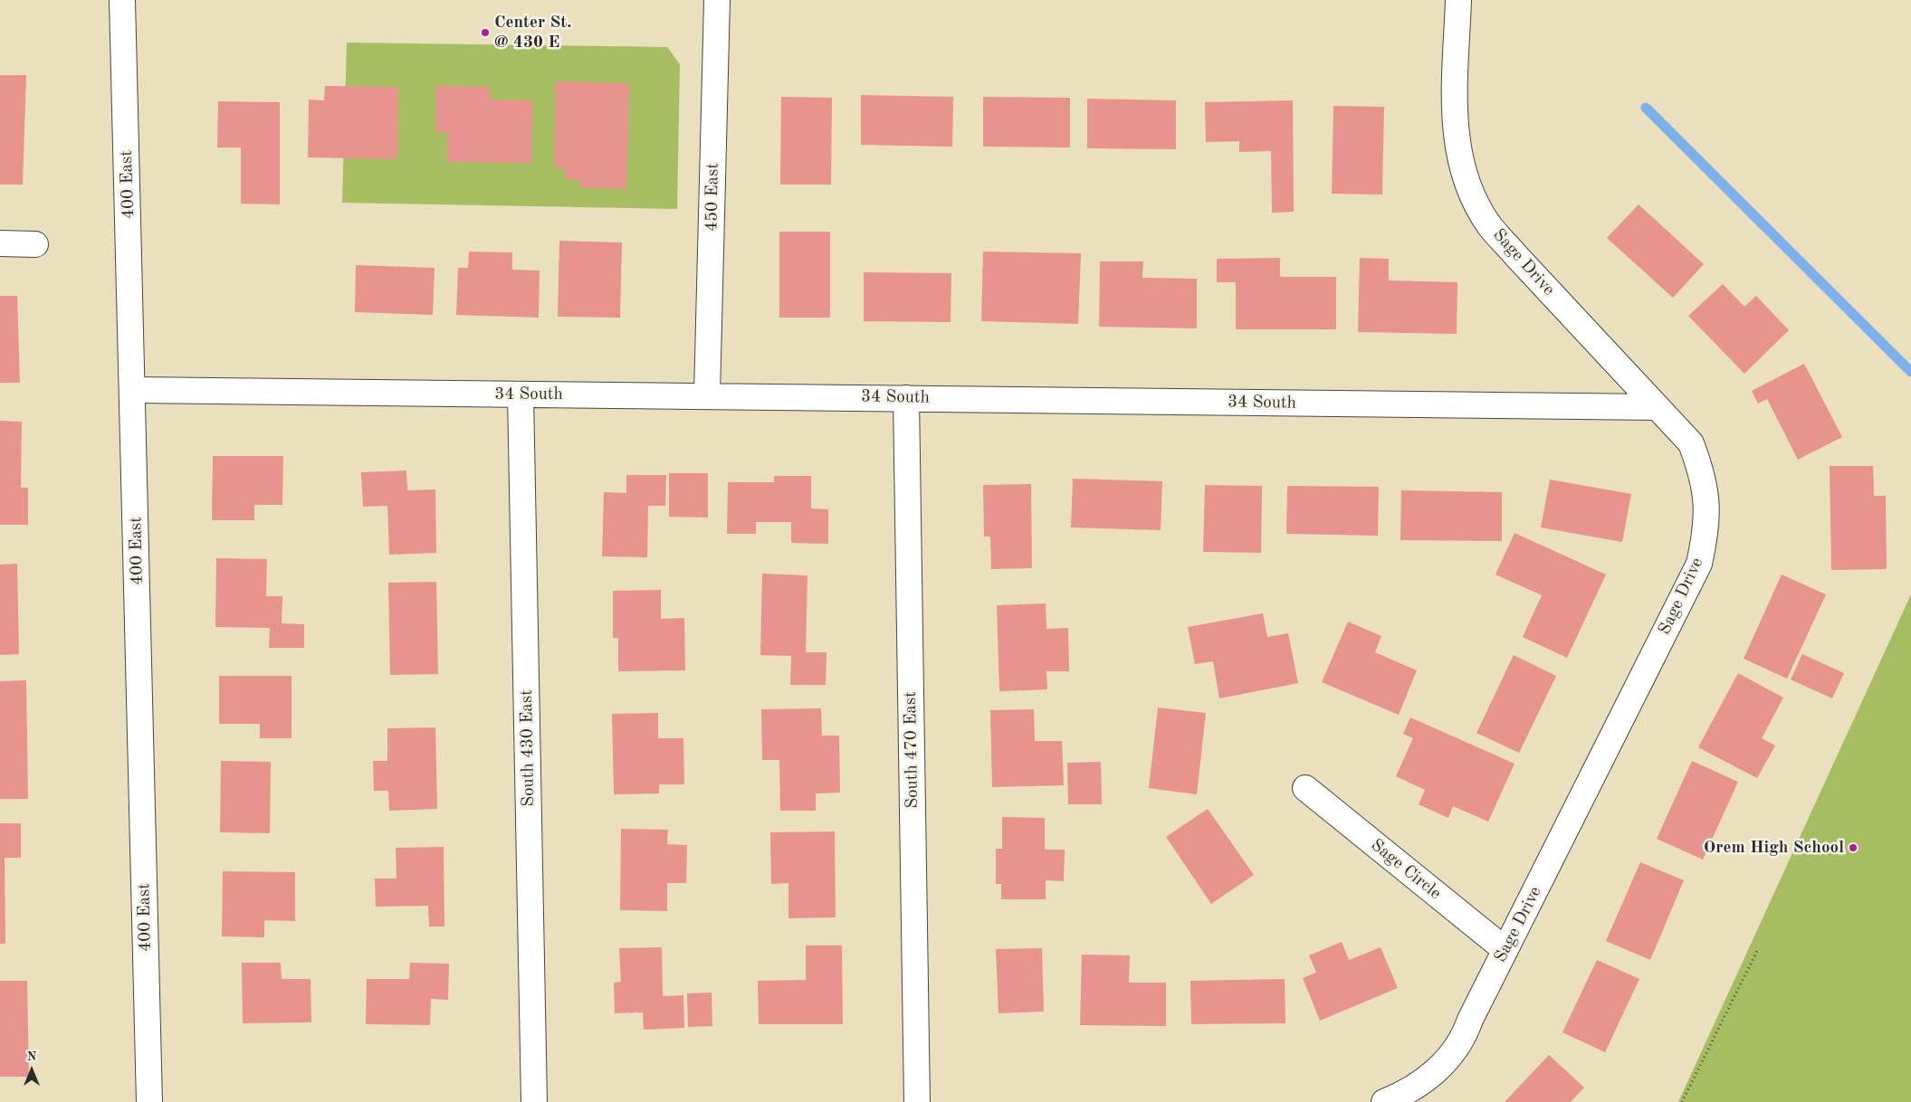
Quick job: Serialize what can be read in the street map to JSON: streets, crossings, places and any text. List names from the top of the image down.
{
  "streets": {
    "street": [
      "400 East",
      "450 East",
      "Sage Drive",
      "34 South",
      "South 430 East",
      "South 470 East",
      "Sage Circle"
    ]
  },
  "crossings": [
    ["400 East", "34 South"],
    ["450 East", "34 South"],
    ["Sage Drive", "34 South"],
    ["Sage Drive", "Sage Circle"],
    ["34 South", "South 430 East"],
    ["34 South", "South 470 East"]
  ],
  "places": ["Center St. @ 430 E", "Orem High School"],
  "north": "top"
}
